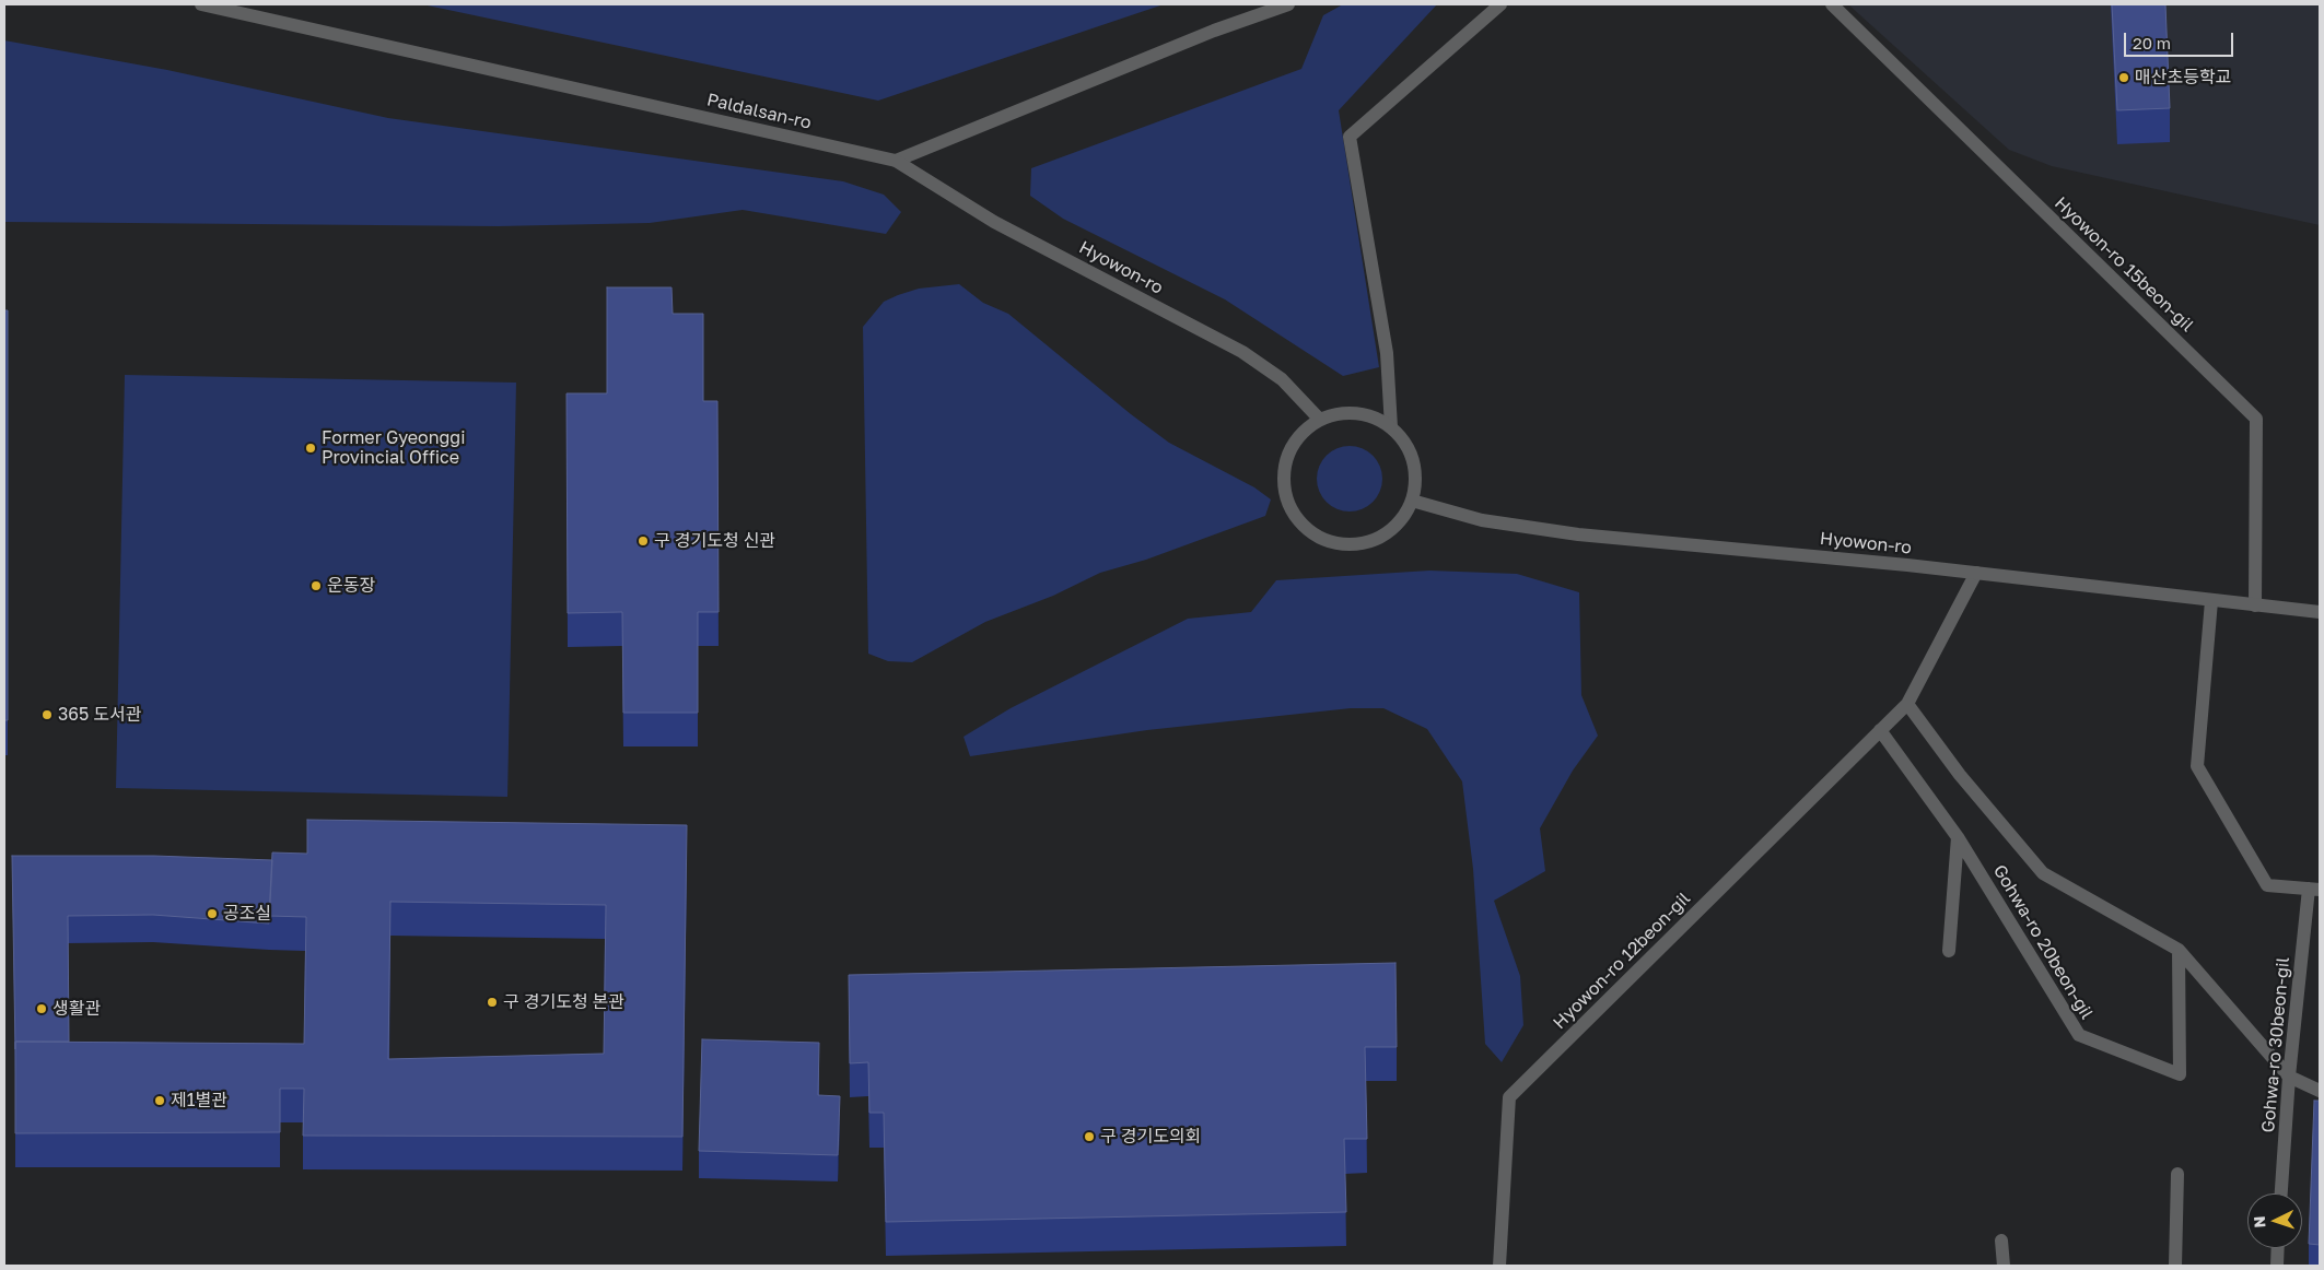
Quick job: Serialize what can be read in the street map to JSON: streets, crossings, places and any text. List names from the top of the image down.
{
  "streets": {
    "street": [
      "Paldalsan-ro",
      "Hyowon-ro 15beon-gil",
      "Hyowon-ro",
      "Gohwa-ro 20beon-gil",
      "Hyowon-ro 12beon-gil",
      "Gohwa-ro 30beon-gil"
    ]
  },
  "crossings": [
    ["Paldalsan-ro", "Hyowon-ro"],
    ["Hyowon-ro 15beon-gil", "Hyowon-ro"],
    ["Hyowon-ro", "Hyowon-ro 12beon-gil"],
    ["Gohwa-ro 20beon-gil", "Hyowon-ro 12beon-gil"],
    ["Gohwa-ro 20beon-gil", "Gohwa-ro 30beon-gil"]
  ],
  "places": [
    "매산초등학교",
    "Former Gyeonggi Provincial Office",
    "구 경기도청 신관",
    "운동장",
    "365 도서관",
    "공조실",
    "구 경기도청 본관",
    "생활관",
    "제1별관",
    "구 경기도의회"
  ],
  "scale_bar": "20 m",
  "north": "left"
}
